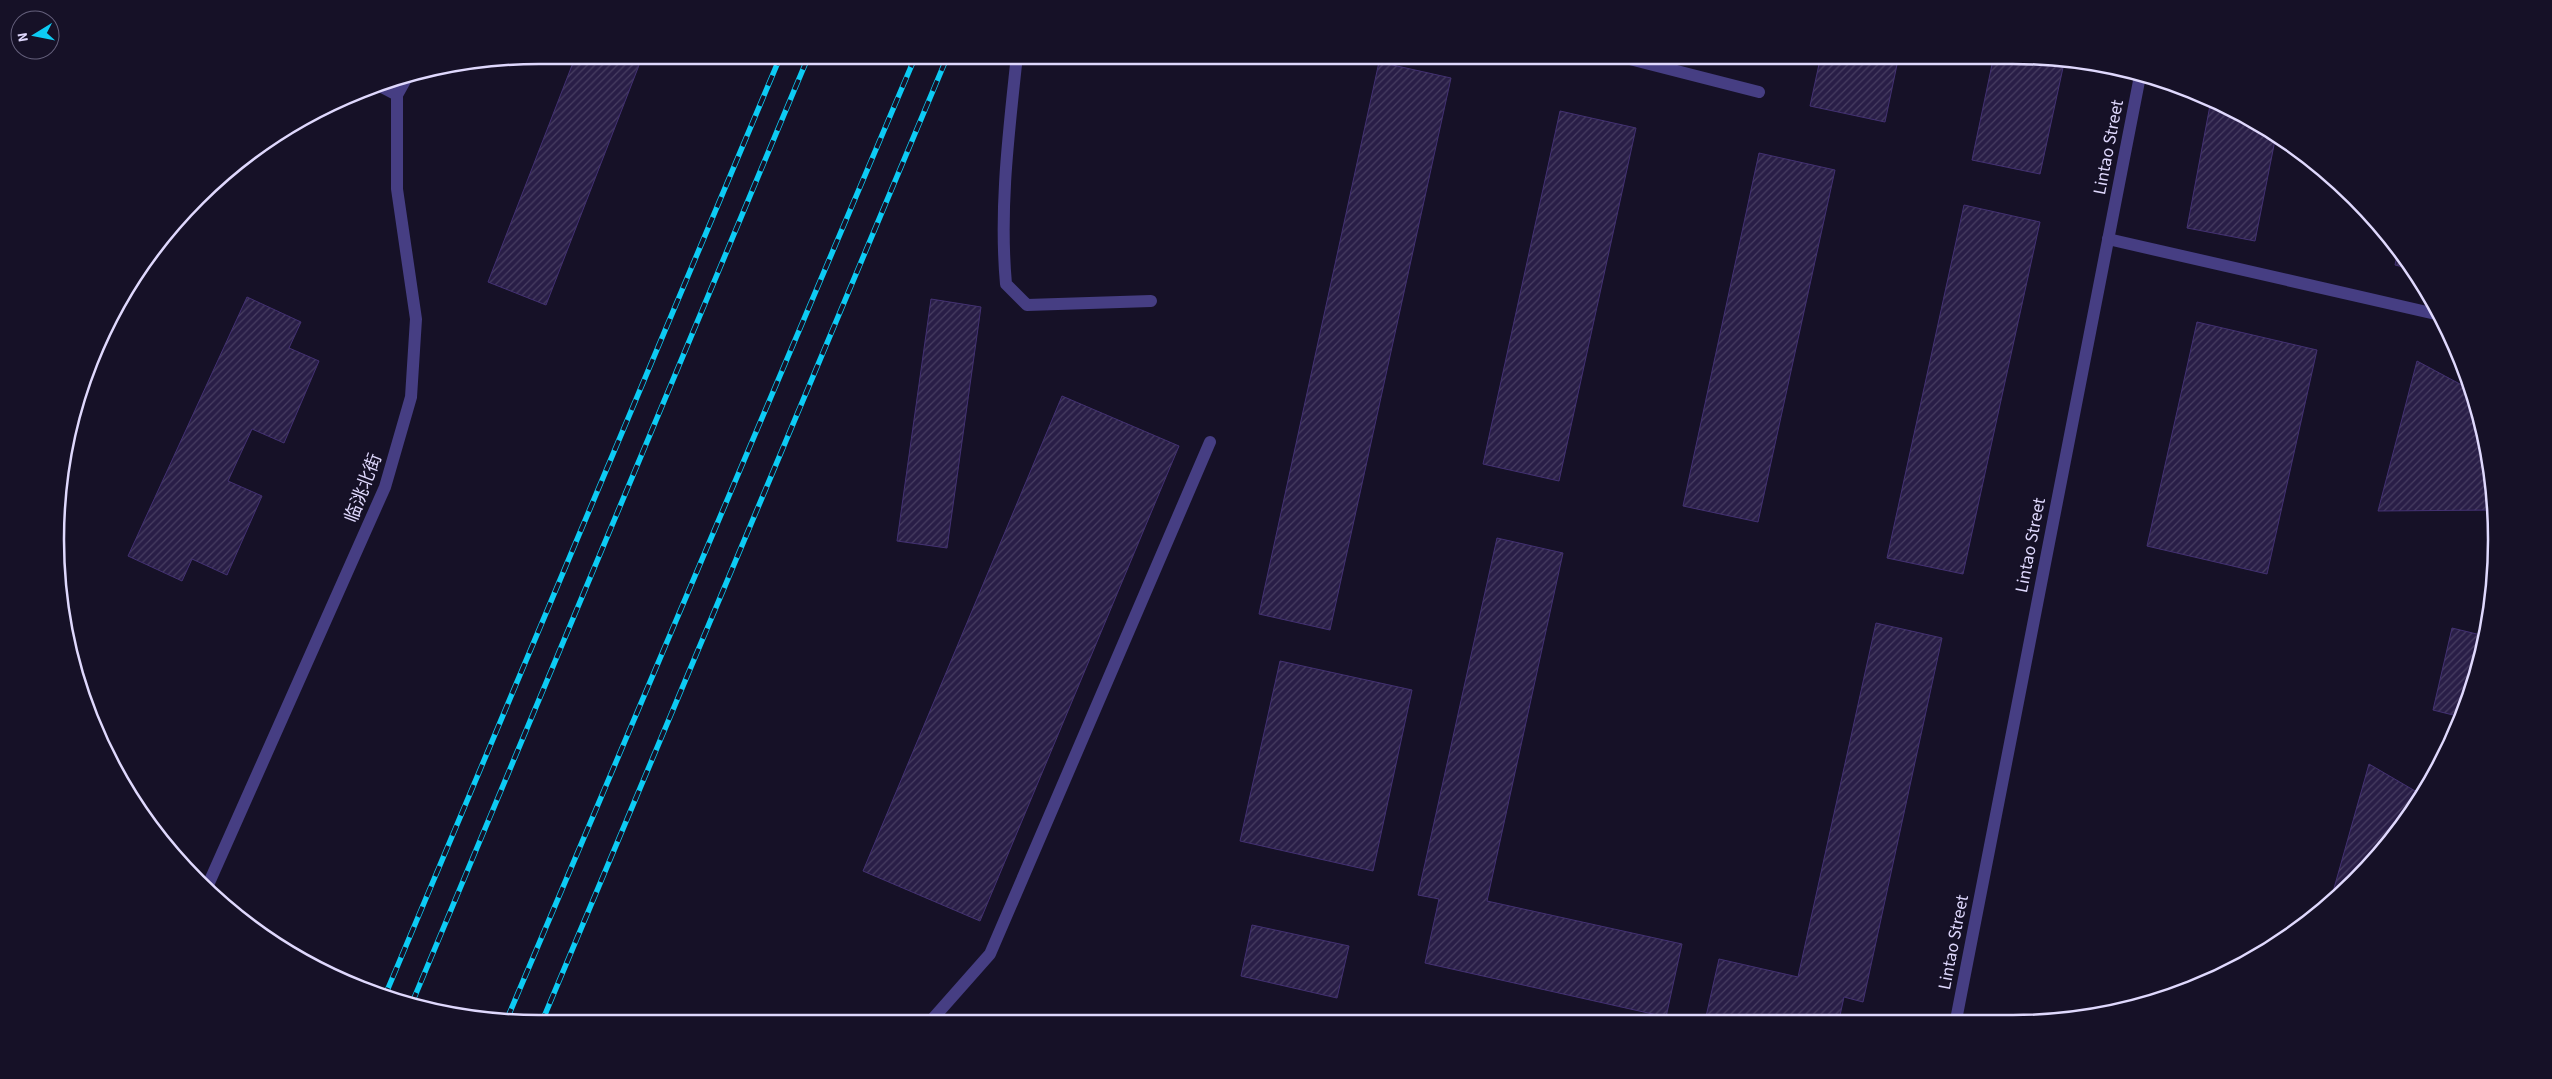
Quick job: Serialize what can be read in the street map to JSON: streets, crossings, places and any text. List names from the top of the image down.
{
  "streets": {
    "street": ["Lintao Street", "临洮北街"]
  },
  "north": "left"
}
